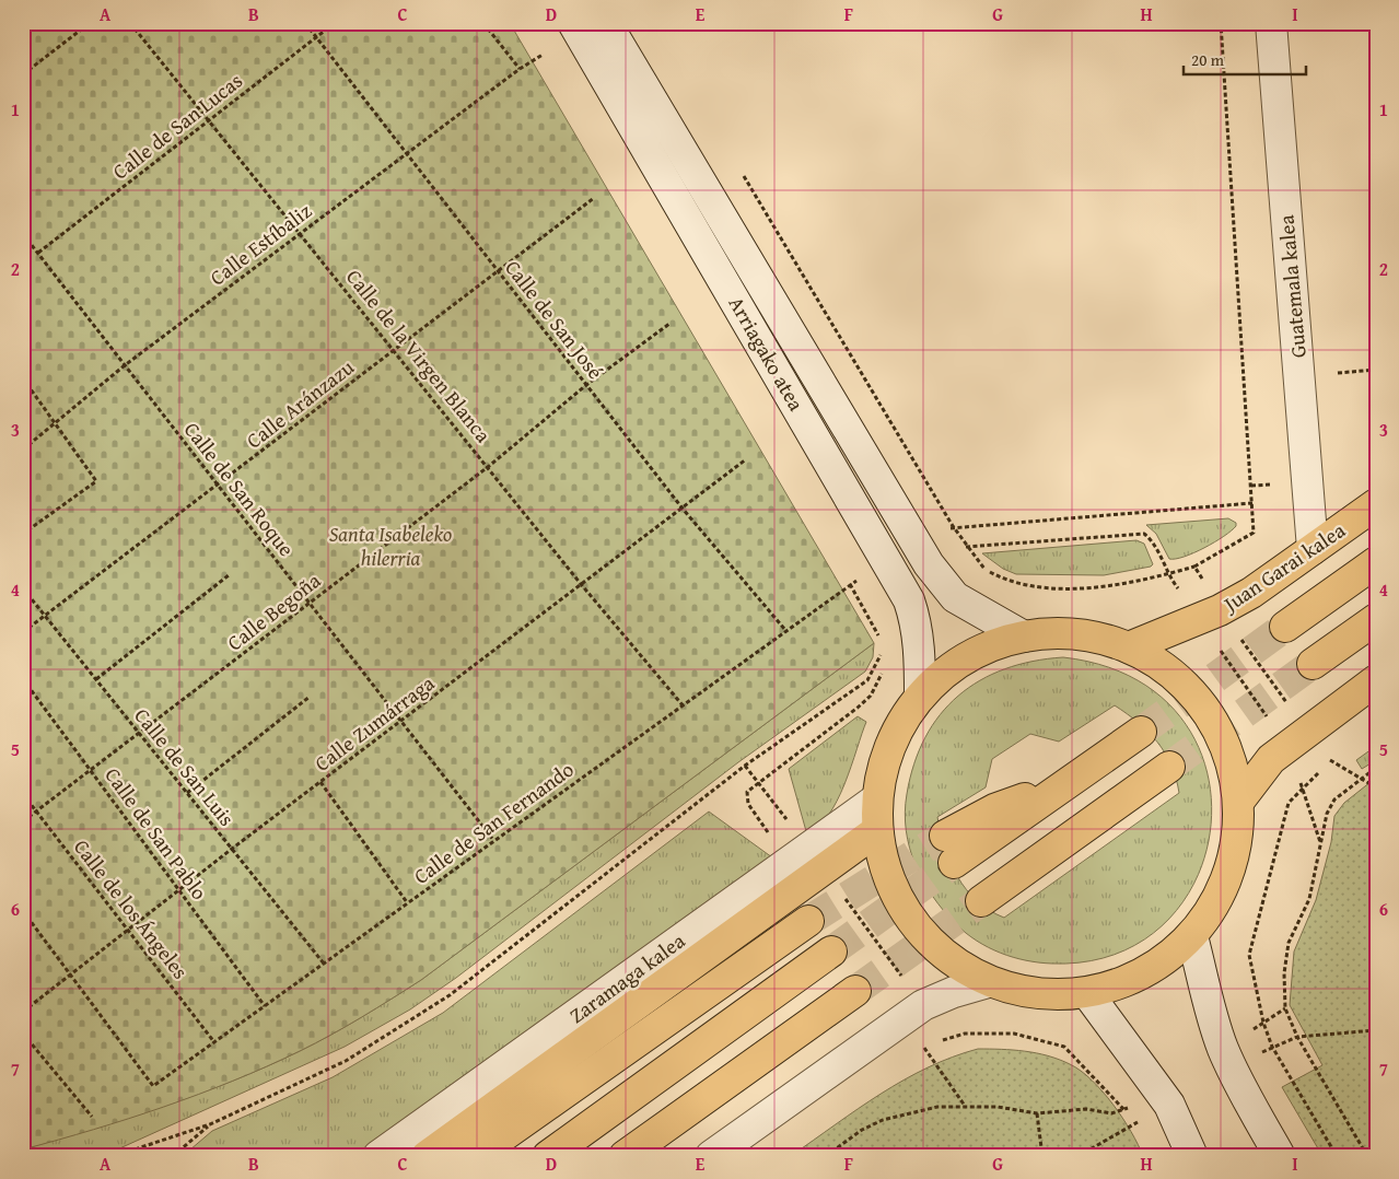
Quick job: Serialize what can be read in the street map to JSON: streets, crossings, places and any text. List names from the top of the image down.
{
  "streets": {
    "main road": [
      "Guatemala kalea",
      "Arriagako atea",
      "Juan Garai kalea",
      "Zaramaga kalea"
    ],
    "path": [
      "Calle de San Lucas",
      "Calle Estíbaliz",
      "Calle de San José",
      "Calle de la Virgen Blanca",
      "Calle Aránzazu",
      "Calle de San Roque",
      "Calle Begoña",
      "Calle Zumárraga",
      "Calle de San Luis",
      "Calle de San Fernando",
      "Calle de San Pablo",
      "Calle de los Ángeles"
    ]
  },
  "crossings": [
    ["Calle de San Lucas", "Calle de San José"],
    ["Calle de San Lucas", "Calle de la Virgen Blanca"],
    ["Calle de San Lucas", "Calle de San Roque"],
    ["Calle Estíbaliz", "Calle de San José"],
    ["Calle Estíbaliz", "Calle de la Virgen Blanca"],
    ["Calle Estíbaliz", "Calle de San Roque"],
    ["Guatemala kalea", "Juan Garai kalea"],
    ["Calle de San José", "Calle Aránzazu"],
    ["Calle de San José", "Calle Begoña"],
    ["Calle de San José", "Calle Zumárraga"],
    ["Calle de San José", "Calle de San Fernando"],
    ["Calle de la Virgen Blanca", "Calle Aránzazu"],
    ["Calle de la Virgen Blanca", "Calle Begoña"],
    ["Calle de la Virgen Blanca", "Calle Zumárraga"],
    ["Calle de la Virgen Blanca", "Calle de San Fernando"],
    ["Calle Aránzazu", "Calle de San Roque"],
    ["Calle Aránzazu", "Calle de San Luis"],
    ["Calle de San Roque", "Calle Begoña"],
    ["Calle de San Roque", "Calle Zumárraga"],
    ["Calle de San Roque", "Calle de San Fernando"],
    ["Calle Begoña", "Calle de San Luis"],
    ["Calle Begoña", "Calle de San Pablo"],
    ["Calle Begoña", "Calle de los Ángeles"],
    ["Calle Zumárraga", "Calle de San Luis"],
    ["Calle Zumárraga", "Calle de San Fernando"],
    ["Calle Zumárraga", "Calle de San Pablo"],
    ["Calle Zumárraga", "Calle de los Ángeles"],
    ["Calle de San Luis", "Calle de San Fernando"],
    ["Calle de San Fernando", "Calle de San Pablo"],
    ["Calle de San Fernando", "Calle de los Ángeles"]
  ],
  "parks": ["Santa Isabeleko hilerria"],
  "scale_bar": "20 m",
  "grid": {
    "columns": [
      "A",
      "B",
      "C",
      "D",
      "E",
      "F",
      "G",
      "H",
      "I"
    ],
    "rows": [
      "1",
      "2",
      "3",
      "4",
      "5",
      "6",
      "7"
    ]
  }
}
